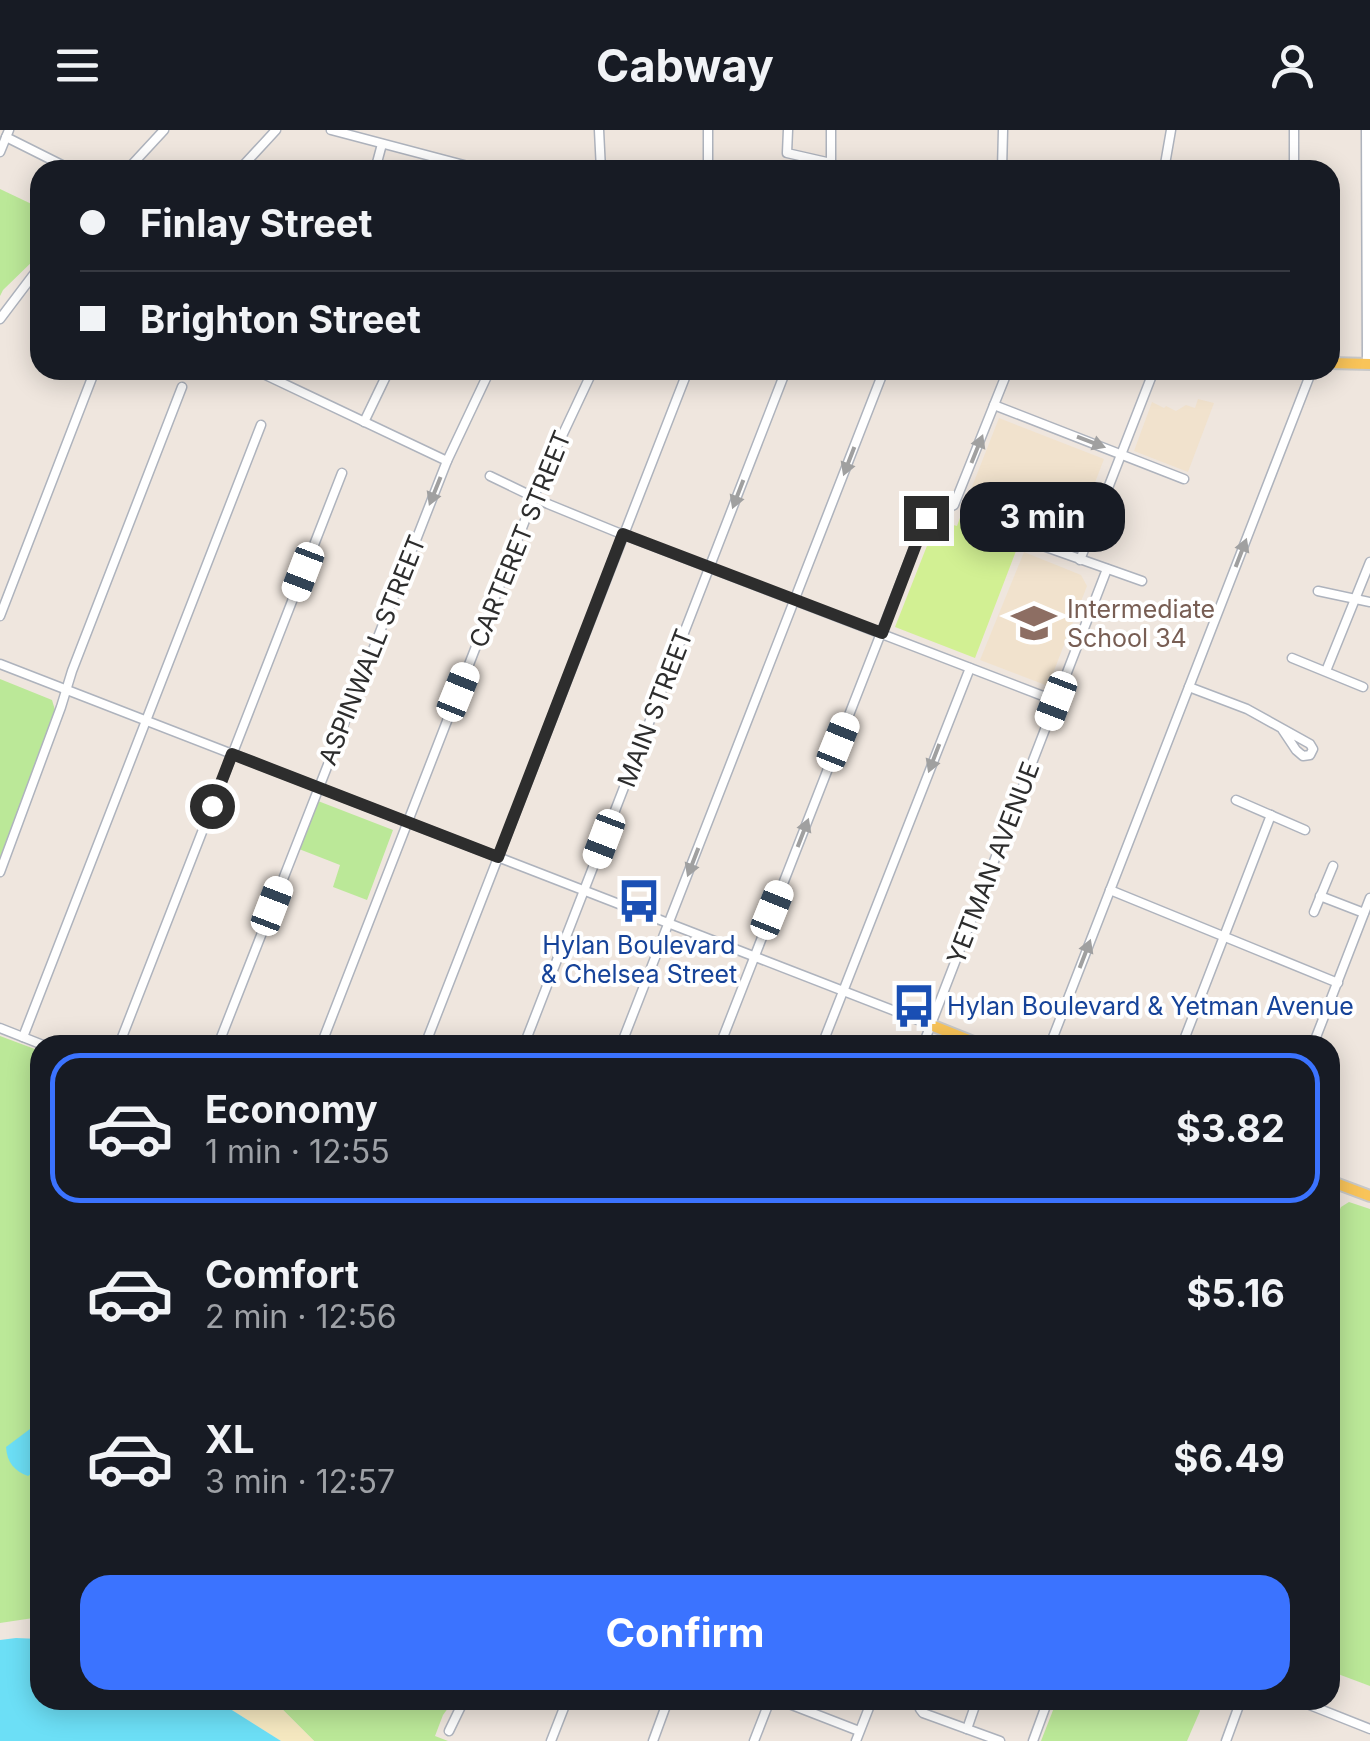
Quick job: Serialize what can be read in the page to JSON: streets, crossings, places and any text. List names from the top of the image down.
{
  "streets": {
    "street": [
      "CARTERET STREET",
      "ASPINWALL STREET",
      "MAIN STREET",
      "YETMAN AVENUE"
    ]
  },
  "one_way": ["ASPINWALL STREET"],
  "places": {
    "school or university": ["Intermediate School 34"],
    "bus stop": ["Hylan Boulevard & Chelsea Street", "Hylan Boulevard & Yetman Avenue"]
  },
  "page": {
    "header": "Cabway",
    "banner": ["Finlay Street", "Brighton Street"],
    "bubble": "3 min",
    "list": [
      {
        "name": "Economy",
        "note": "1 min · 12:55",
        "value": "$3.82"
      },
      {
        "name": "Comfort",
        "note": "2 min · 12:56",
        "value": "$5.16"
      },
      {
        "name": "XL",
        "note": "3 min · 12:57",
        "value": "$6.49"
      }
    ],
    "buttons": "Confirm"
  }
}
